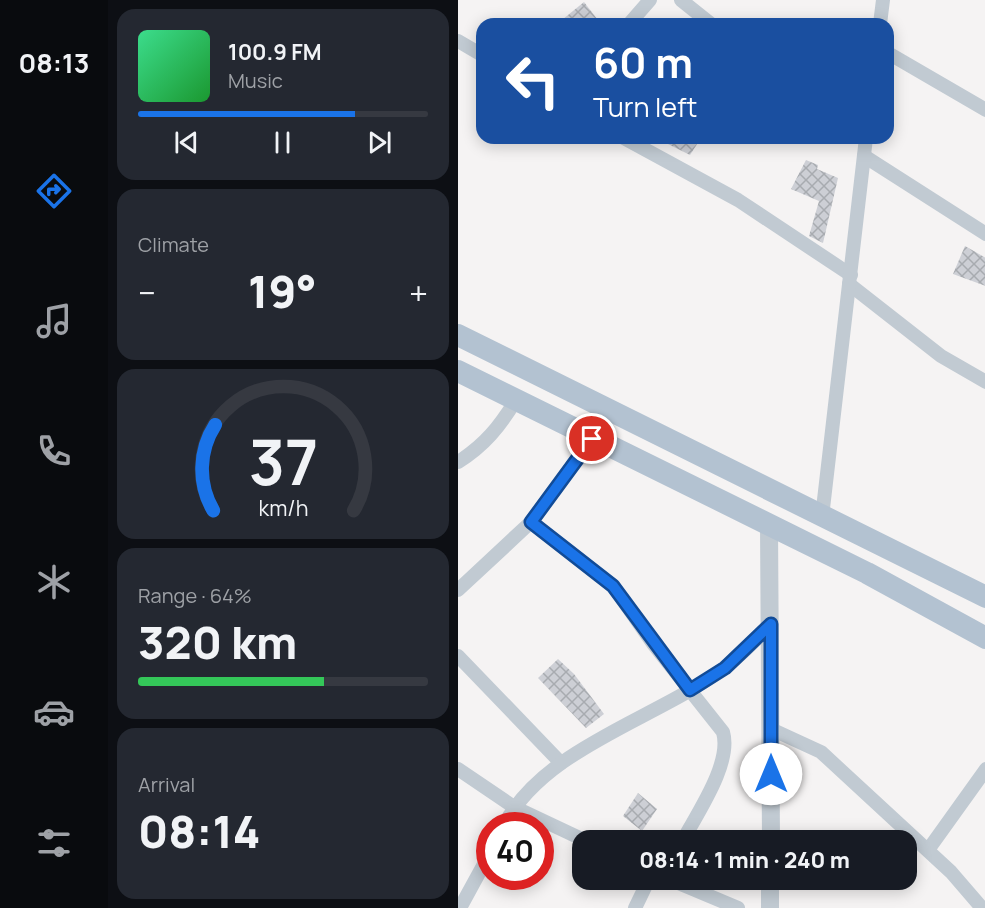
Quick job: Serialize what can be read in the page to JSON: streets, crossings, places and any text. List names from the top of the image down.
{
  "page": {
    "tabs": "08:13",
    "turn": ["60 m", "Turn left"],
    "song": ["100.9 FM", "Music"],
    "tile": [
      "Climate",
      ["Range · 64%", "320 km"],
      ["Arrival", "08:14"]
    ],
    "heat": ["−", "19°", "+"],
    "limit": "40",
    "trip": "08:14 · 1 min · 240 m",
    "gauge": ["37", "km/h"]
  }
}
